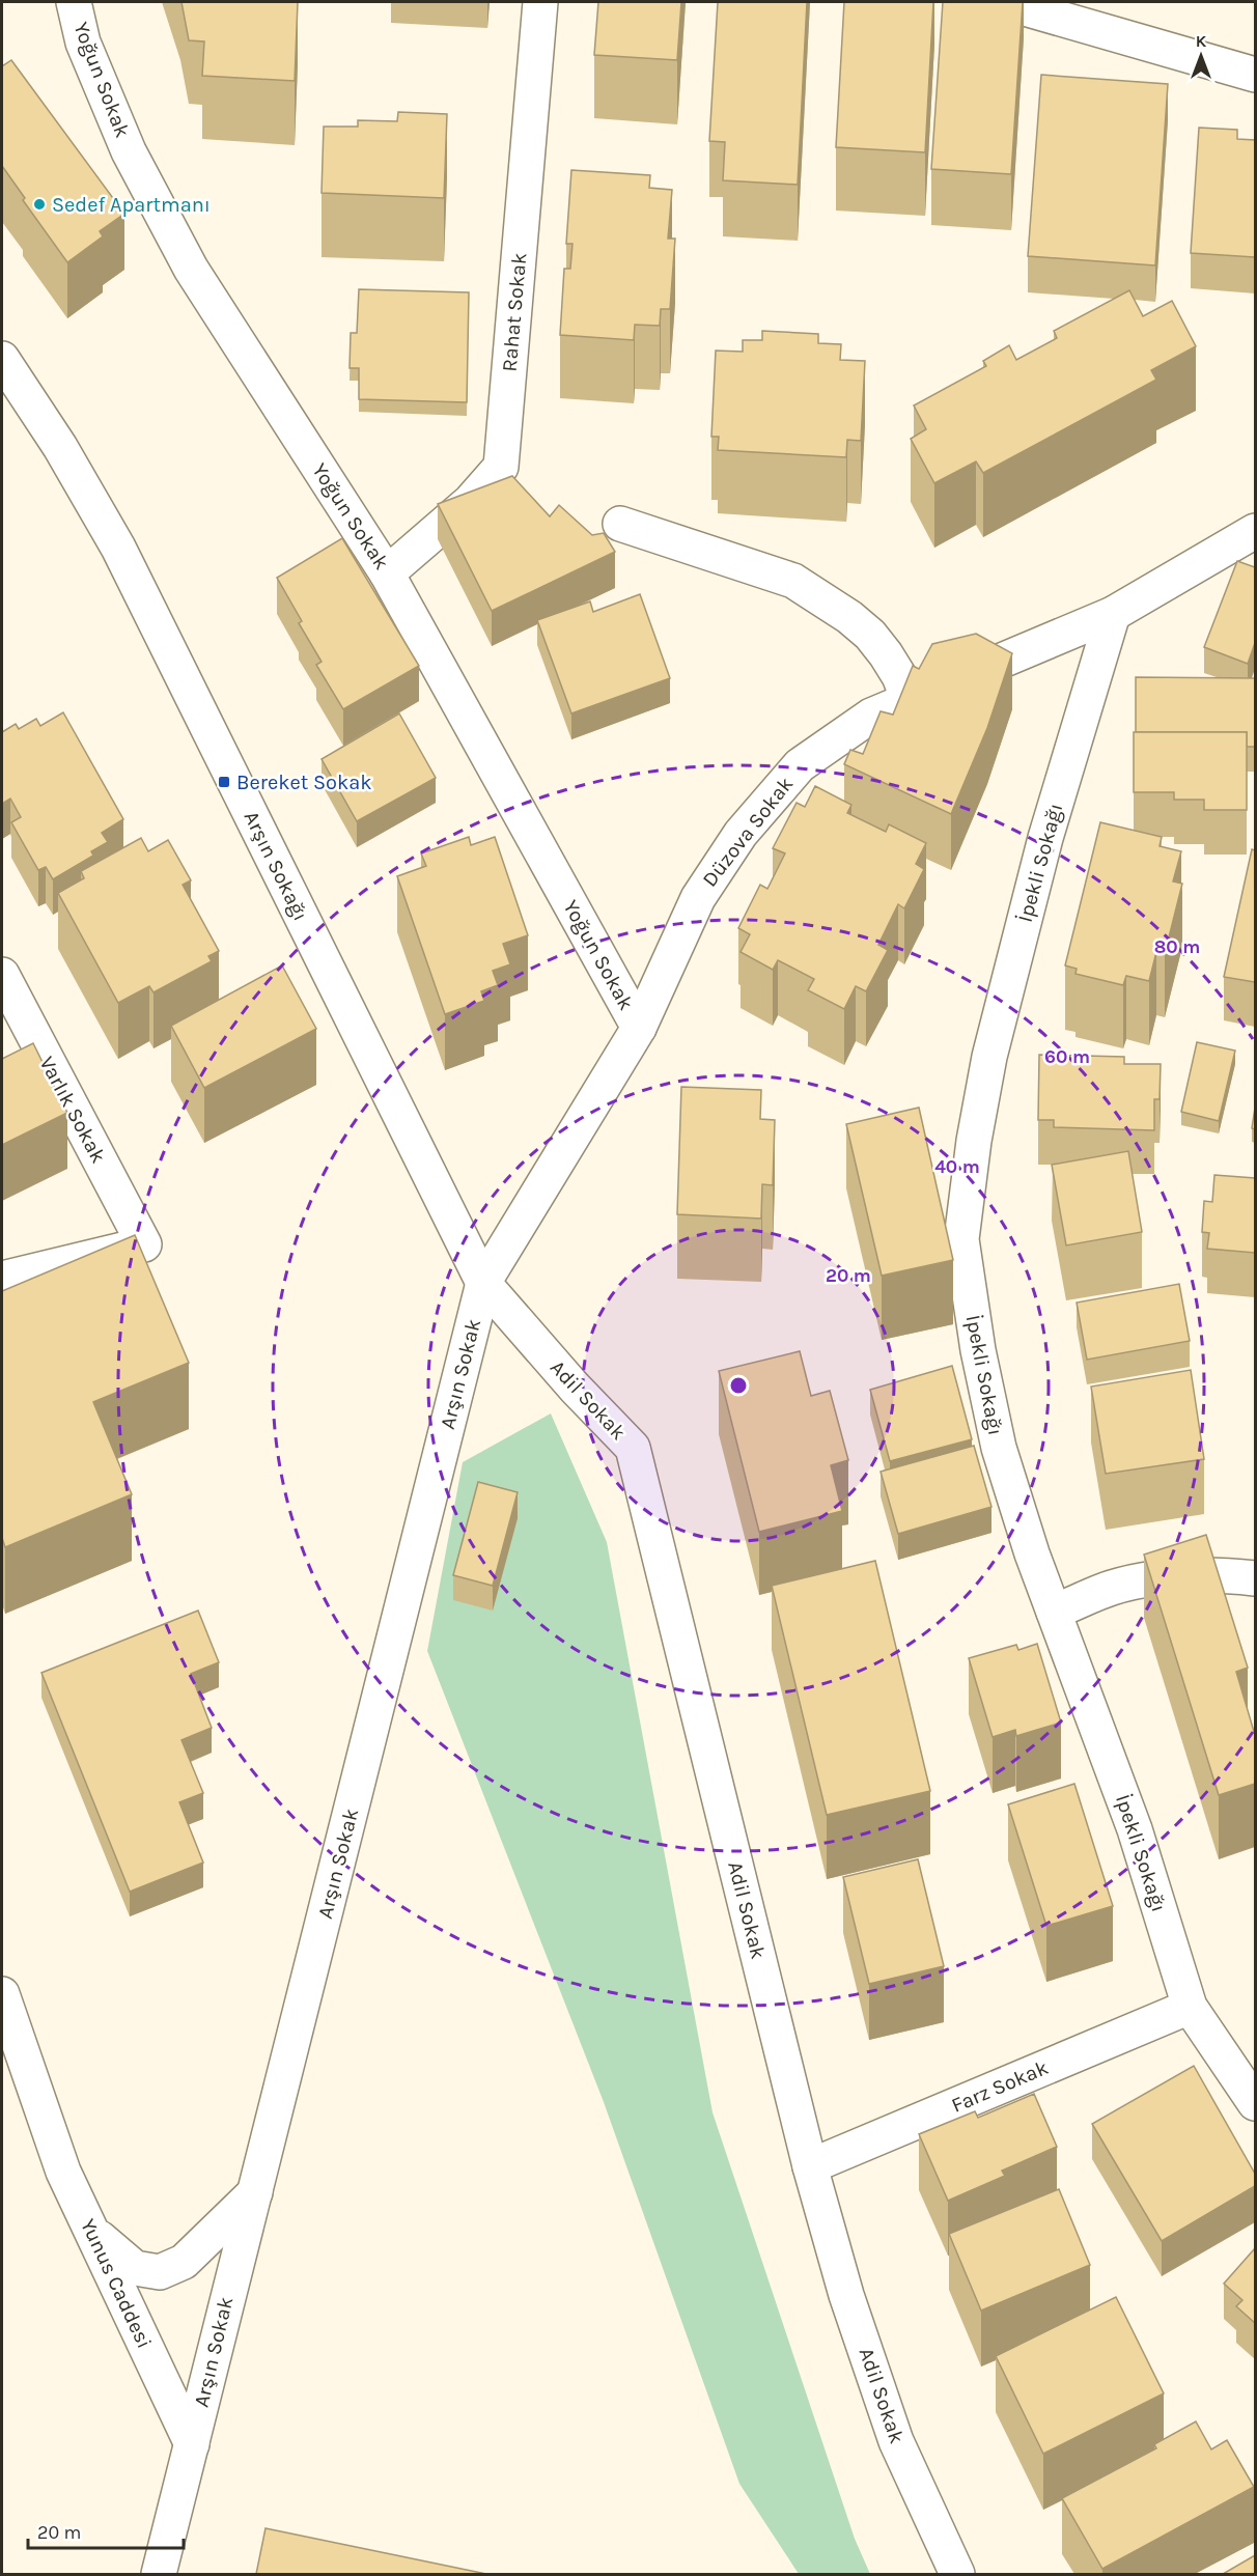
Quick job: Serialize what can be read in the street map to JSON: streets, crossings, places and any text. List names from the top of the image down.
{
  "streets": {
    "street": [
      "Yoğun Sokak",
      "Rahat Sokak",
      "Düzova Sokak",
      "İpekli Sokağı",
      "Arşın Sokağı",
      "Varlık Sokak",
      "Arşın Sokak",
      "Adil Sokak",
      "Farz Sokak",
      "Yunus Caddesi"
    ]
  },
  "crossings": [
    ["Yoğun Sokak", "Rahat Sokak"],
    ["Yoğun Sokak", "Düzova Sokak"],
    ["Düzova Sokak", "İpekli Sokağı"],
    ["Düzova Sokak", "Arşın Sokağı"],
    ["Düzova Sokak", "Arşın Sokak"],
    ["Düzova Sokak", "Adil Sokak"],
    ["İpekli Sokağı", "Farz Sokak"],
    ["Arşın Sokağı", "Arşın Sokak"],
    ["Arşın Sokağı", "Adil Sokak"],
    ["Arşın Sokak", "Adil Sokak"],
    ["Arşın Sokak", "Yunus Caddesi"],
    ["Adil Sokak", "Farz Sokak"]
  ],
  "places": {
    "other": ["Sedef Apartmanı"],
    "transit": ["Bereket Sokak"]
  },
  "scale_bar": "20 m",
  "north": "top",
  "rings": [
    "80 m",
    "60 m",
    "40 m",
    "20 m"
  ]
}
